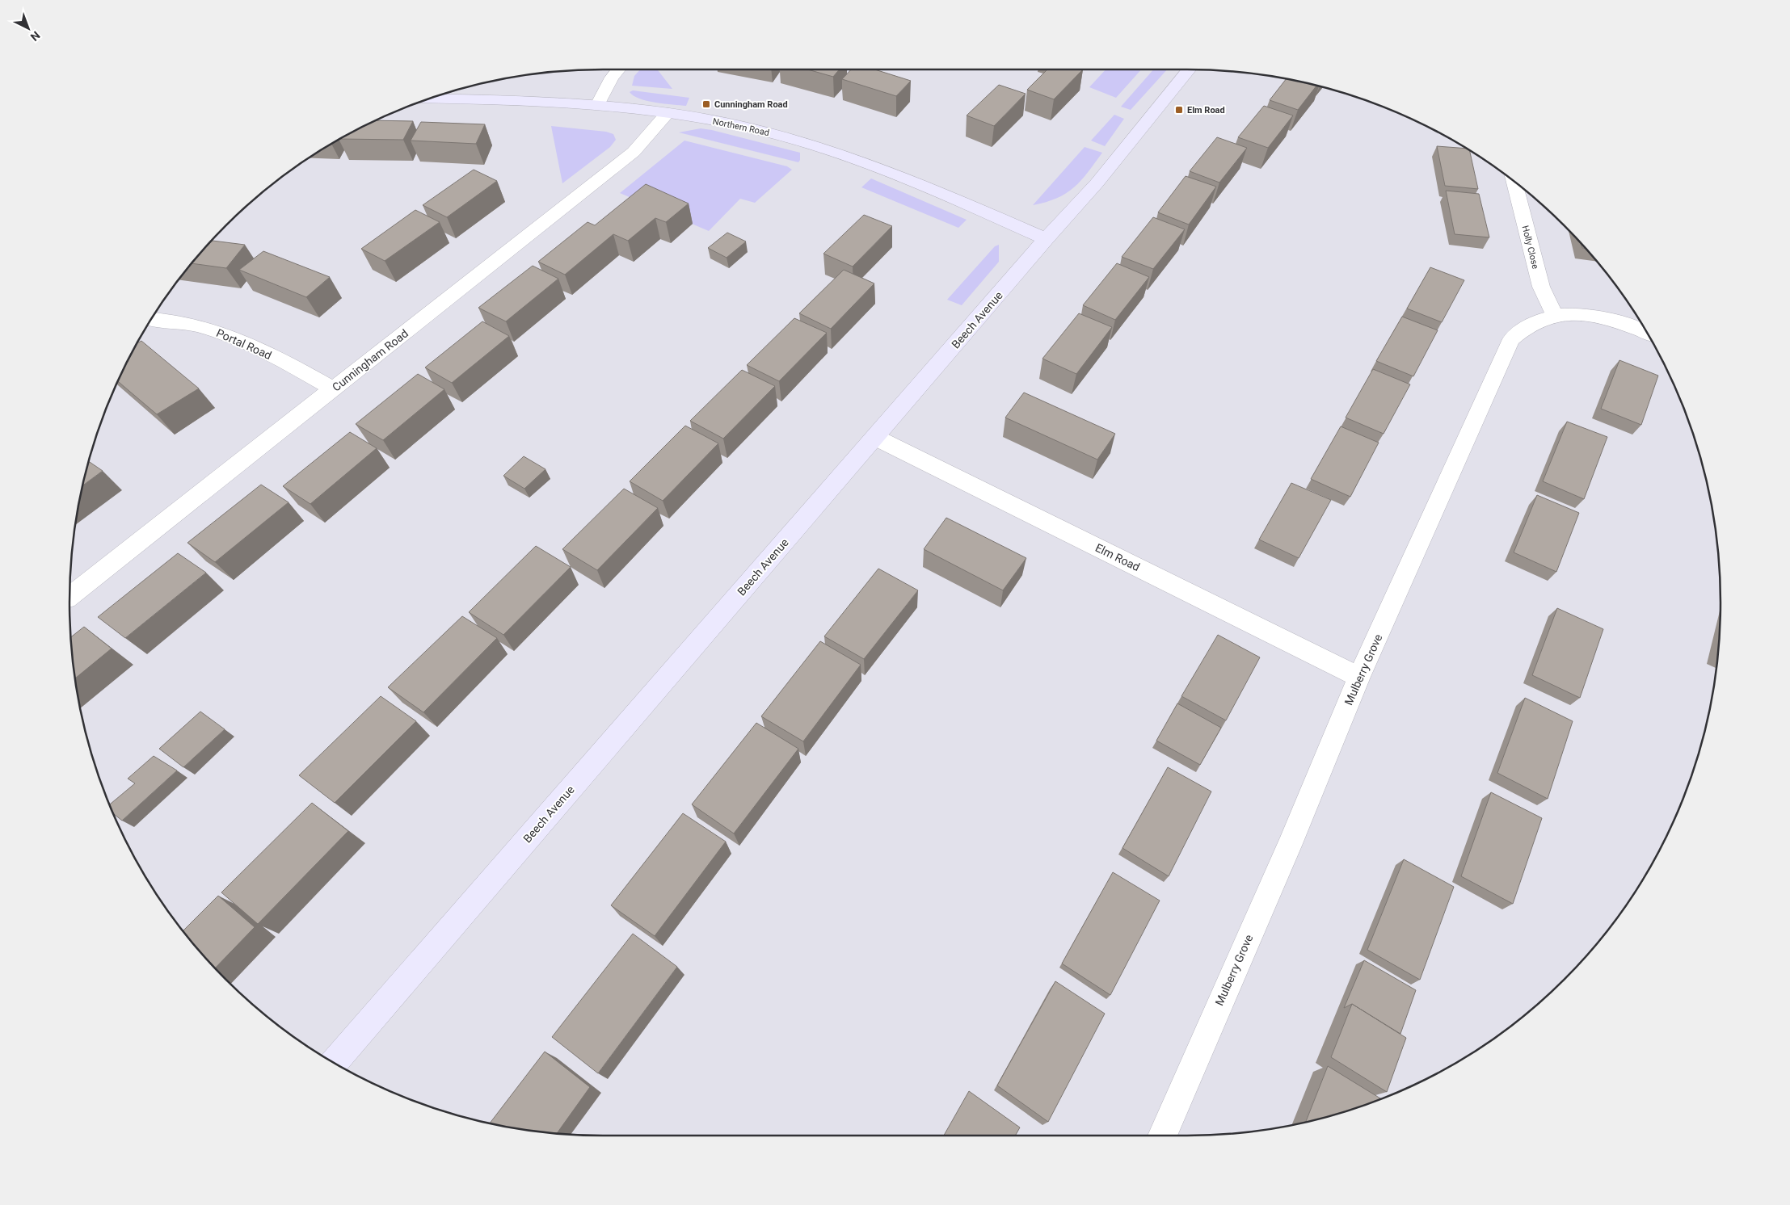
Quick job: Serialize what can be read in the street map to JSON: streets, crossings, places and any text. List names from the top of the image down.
{
  "streets": {
    "street": [
      "Northern Road",
      "Holly Close",
      "Beech Avenue",
      "Portal Road",
      "Cunningham Road",
      "Elm Road",
      "Mulberry Grove"
    ]
  },
  "crossings": [
    ["Northern Road", "Beech Avenue"],
    ["Northern Road", "Cunningham Road"],
    ["Holly Close", "Mulberry Grove"],
    ["Beech Avenue", "Elm Road"],
    ["Portal Road", "Cunningham Road"],
    ["Elm Road", "Mulberry Grove"]
  ],
  "places": {
    "transit": ["Cunningham Road", "Elm Road"]
  },
  "north": "bottom right"
}
